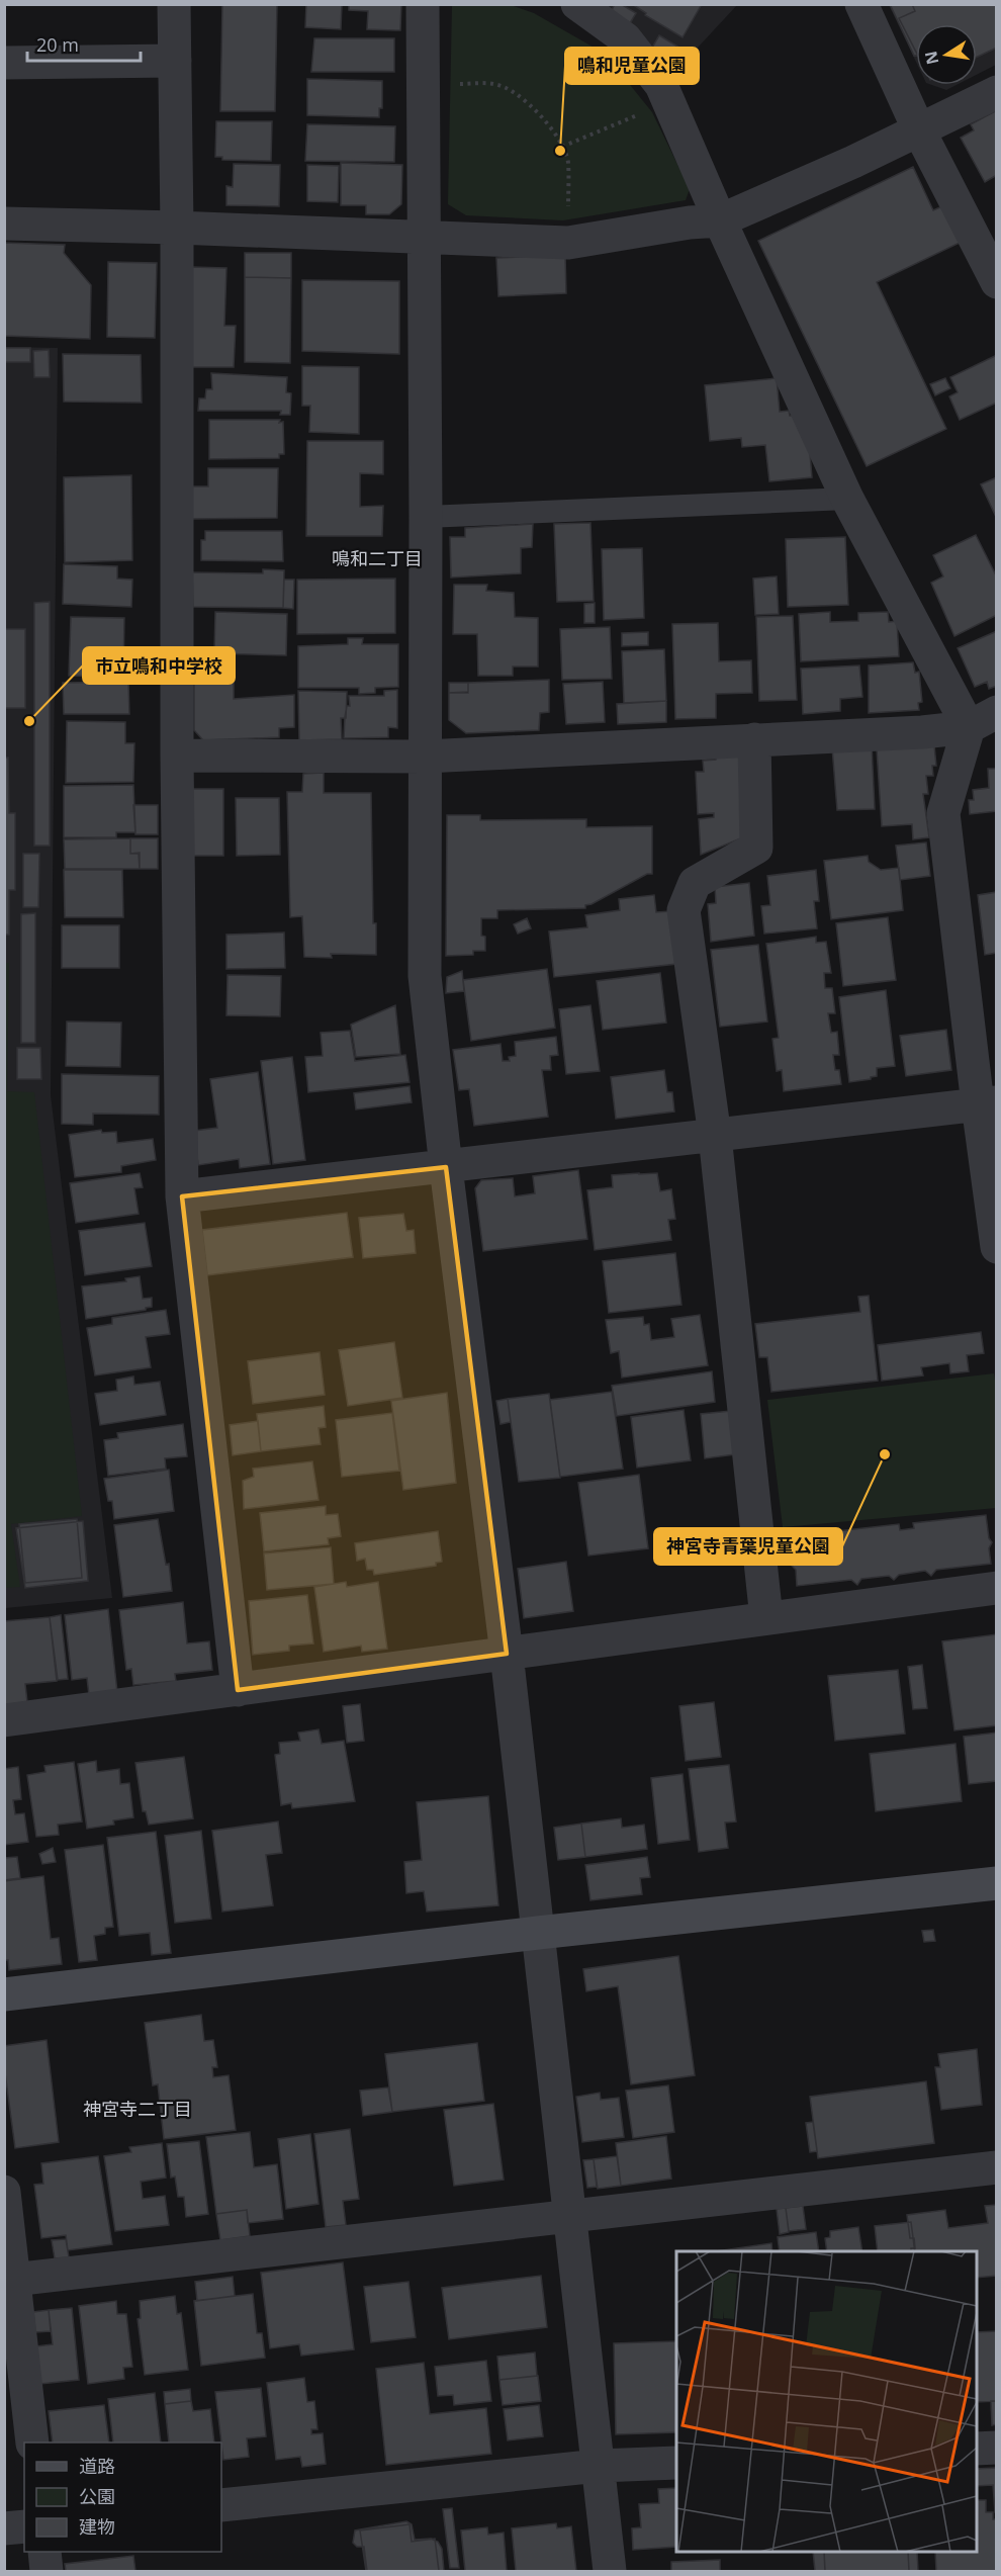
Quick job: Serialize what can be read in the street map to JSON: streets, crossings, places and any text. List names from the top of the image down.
{
  "districts": ["鳴和二丁目", "神宮寺二丁目"],
  "places": ["鳴和児童公園", "市立鳴和中学校", "神宮寺青葉児童公園"],
  "legend": ["道路", "公園", "建物"],
  "scale_bar": "20 m",
  "north": "left"
}
